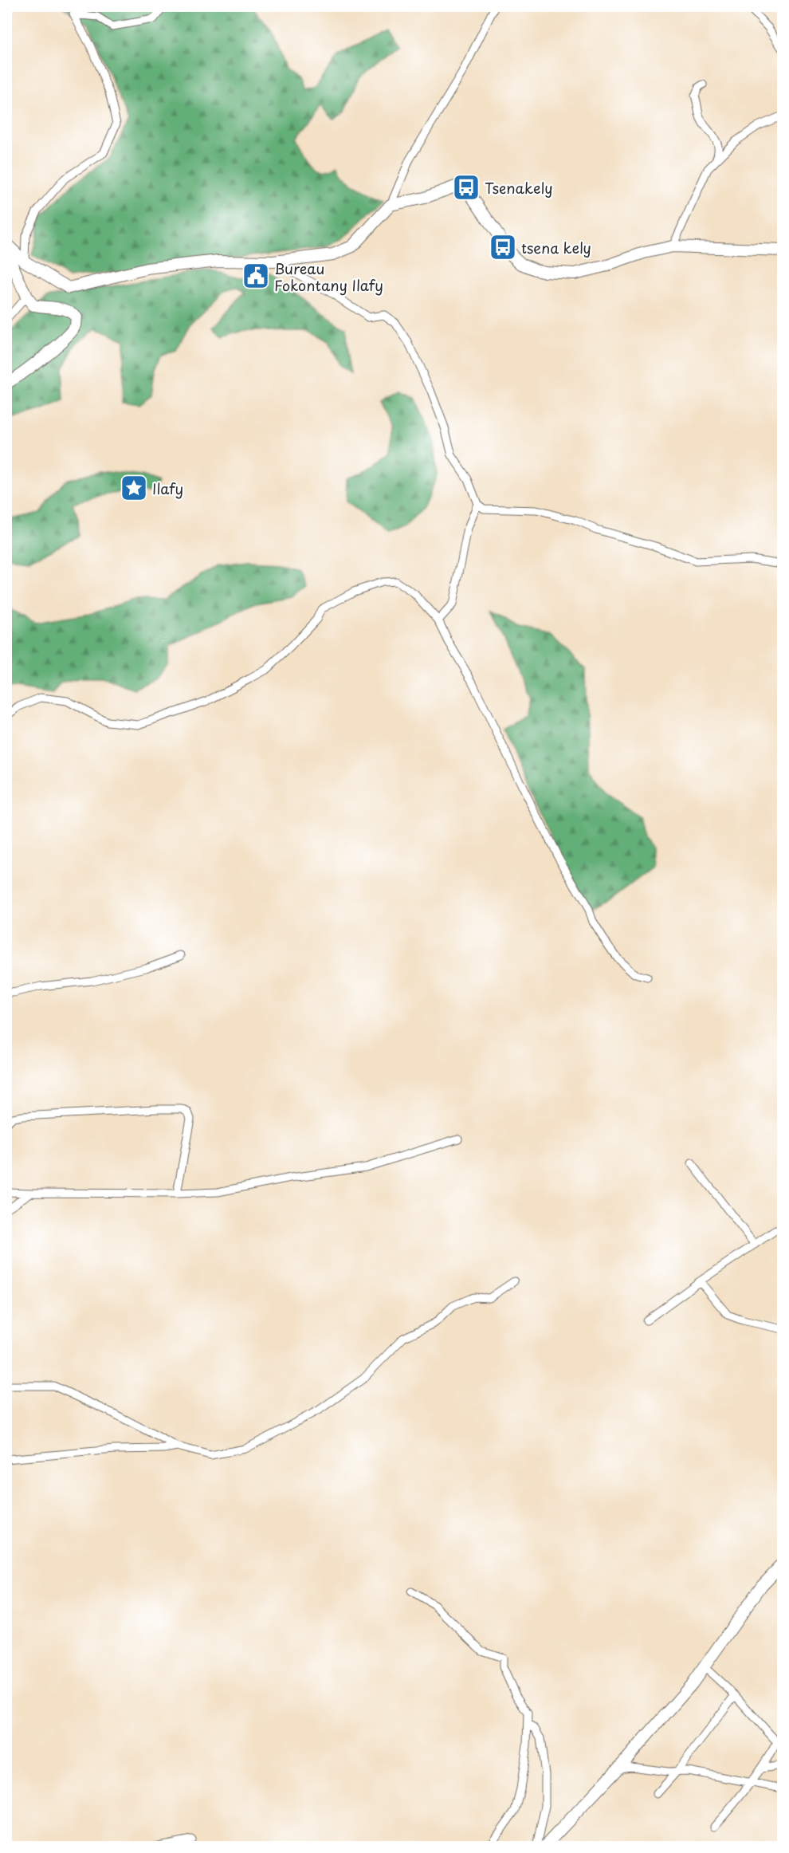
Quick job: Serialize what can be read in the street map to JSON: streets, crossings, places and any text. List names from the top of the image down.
{
  "places": {
    "bus stop": ["Tsenakely", "tsena kely"],
    "public building": ["Bureau Fokontany Ilafy"],
    "place": ["Ilafy"]
  }
}
